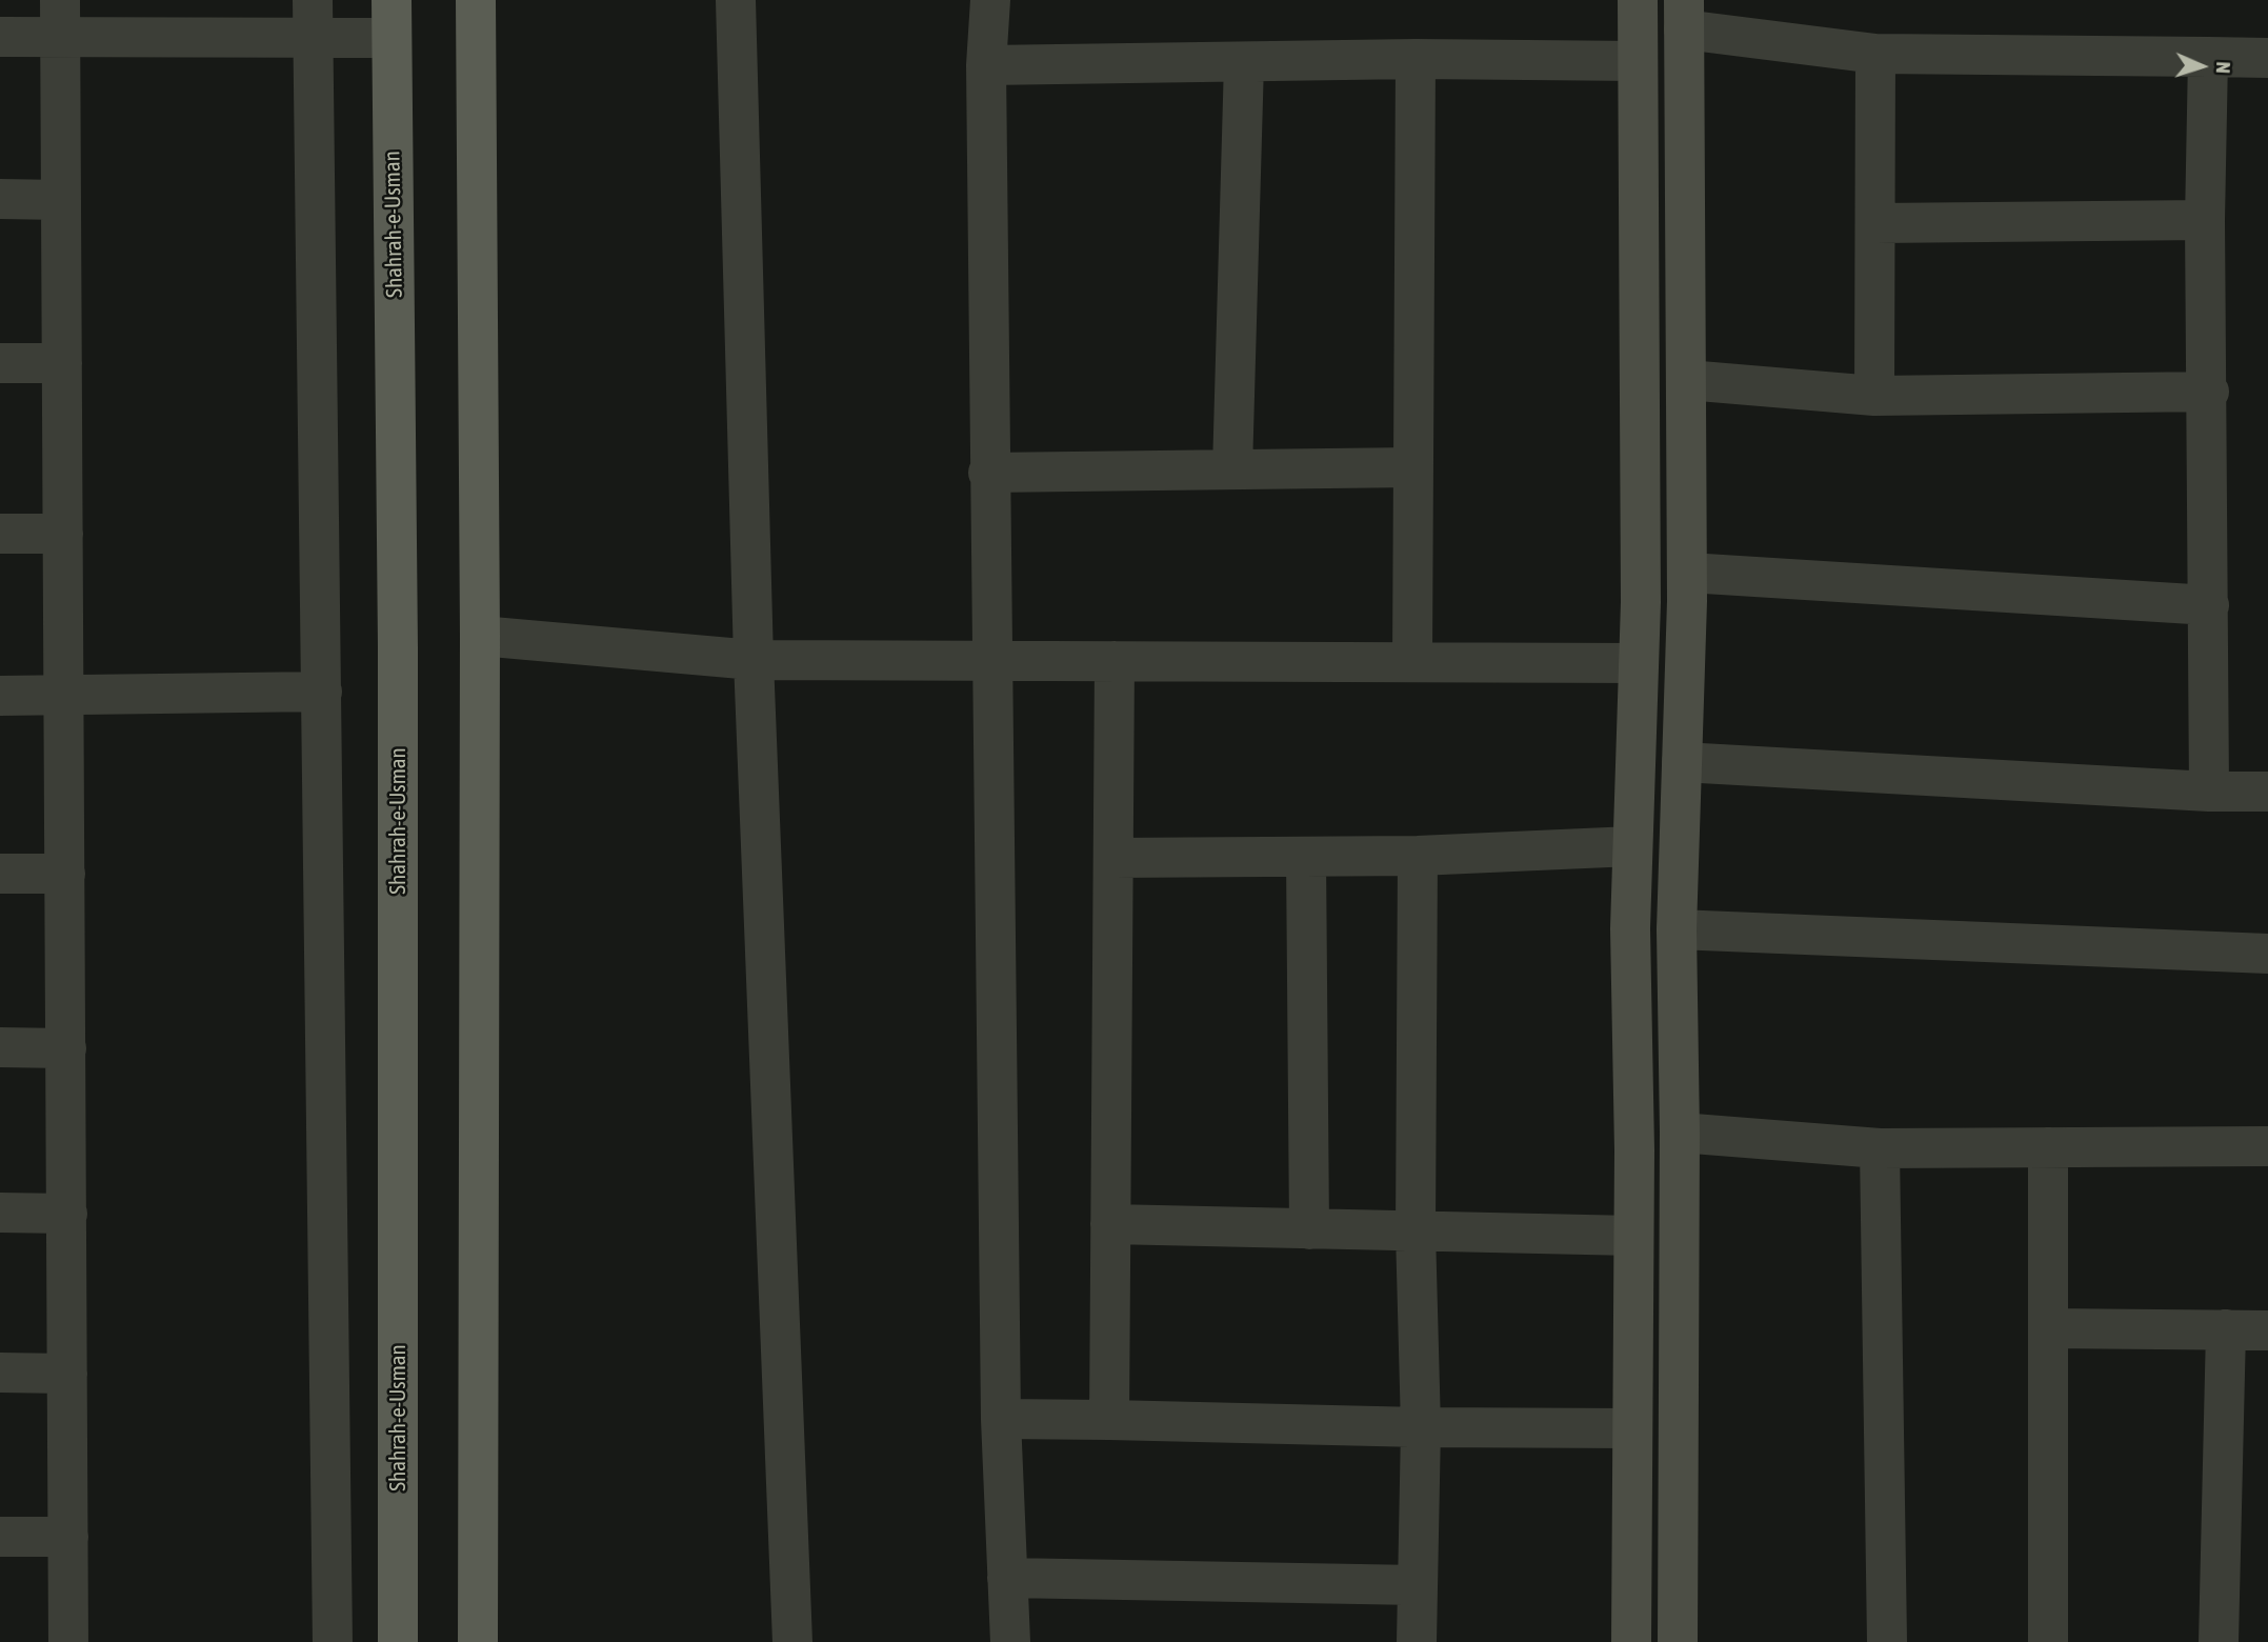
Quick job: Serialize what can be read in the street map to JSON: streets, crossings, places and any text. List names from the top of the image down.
{
  "streets": {
    "main road": ["Shahrah-e-Usman"]
  },
  "north": "right"
}
